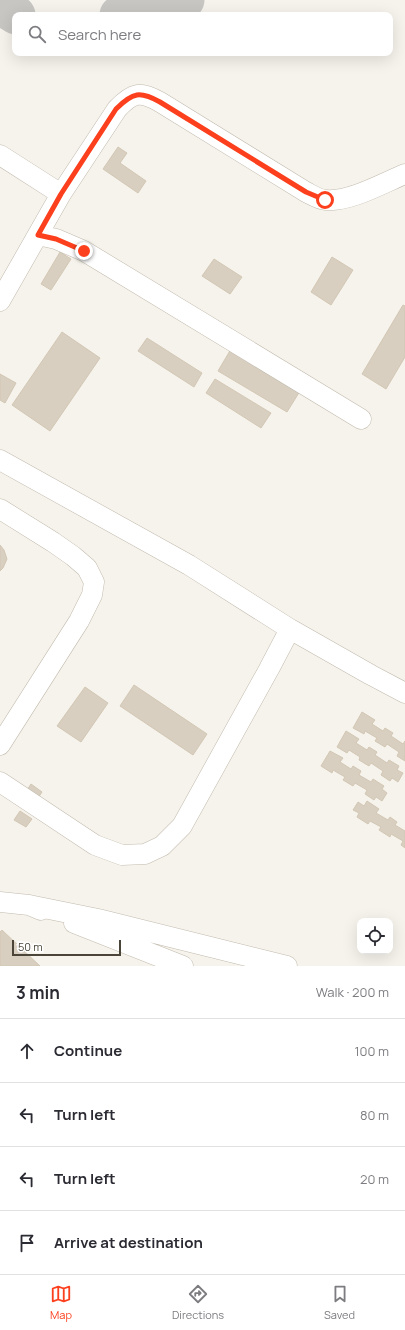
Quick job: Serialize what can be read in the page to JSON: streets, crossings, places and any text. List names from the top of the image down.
{
  "scale_bar": "50 m",
  "page": {
    "search": "Search here",
    "scale": "50 m",
    "heading": ["3 min", "Walk · 200 m"],
    "list": [
      ["Continue", "100 m"],
      ["Turn left", "80 m"],
      ["Turn left", "20 m"],
      "Arrive at destination"
    ],
    "nav": ["Map", "Directions", "Saved"]
  }
}
